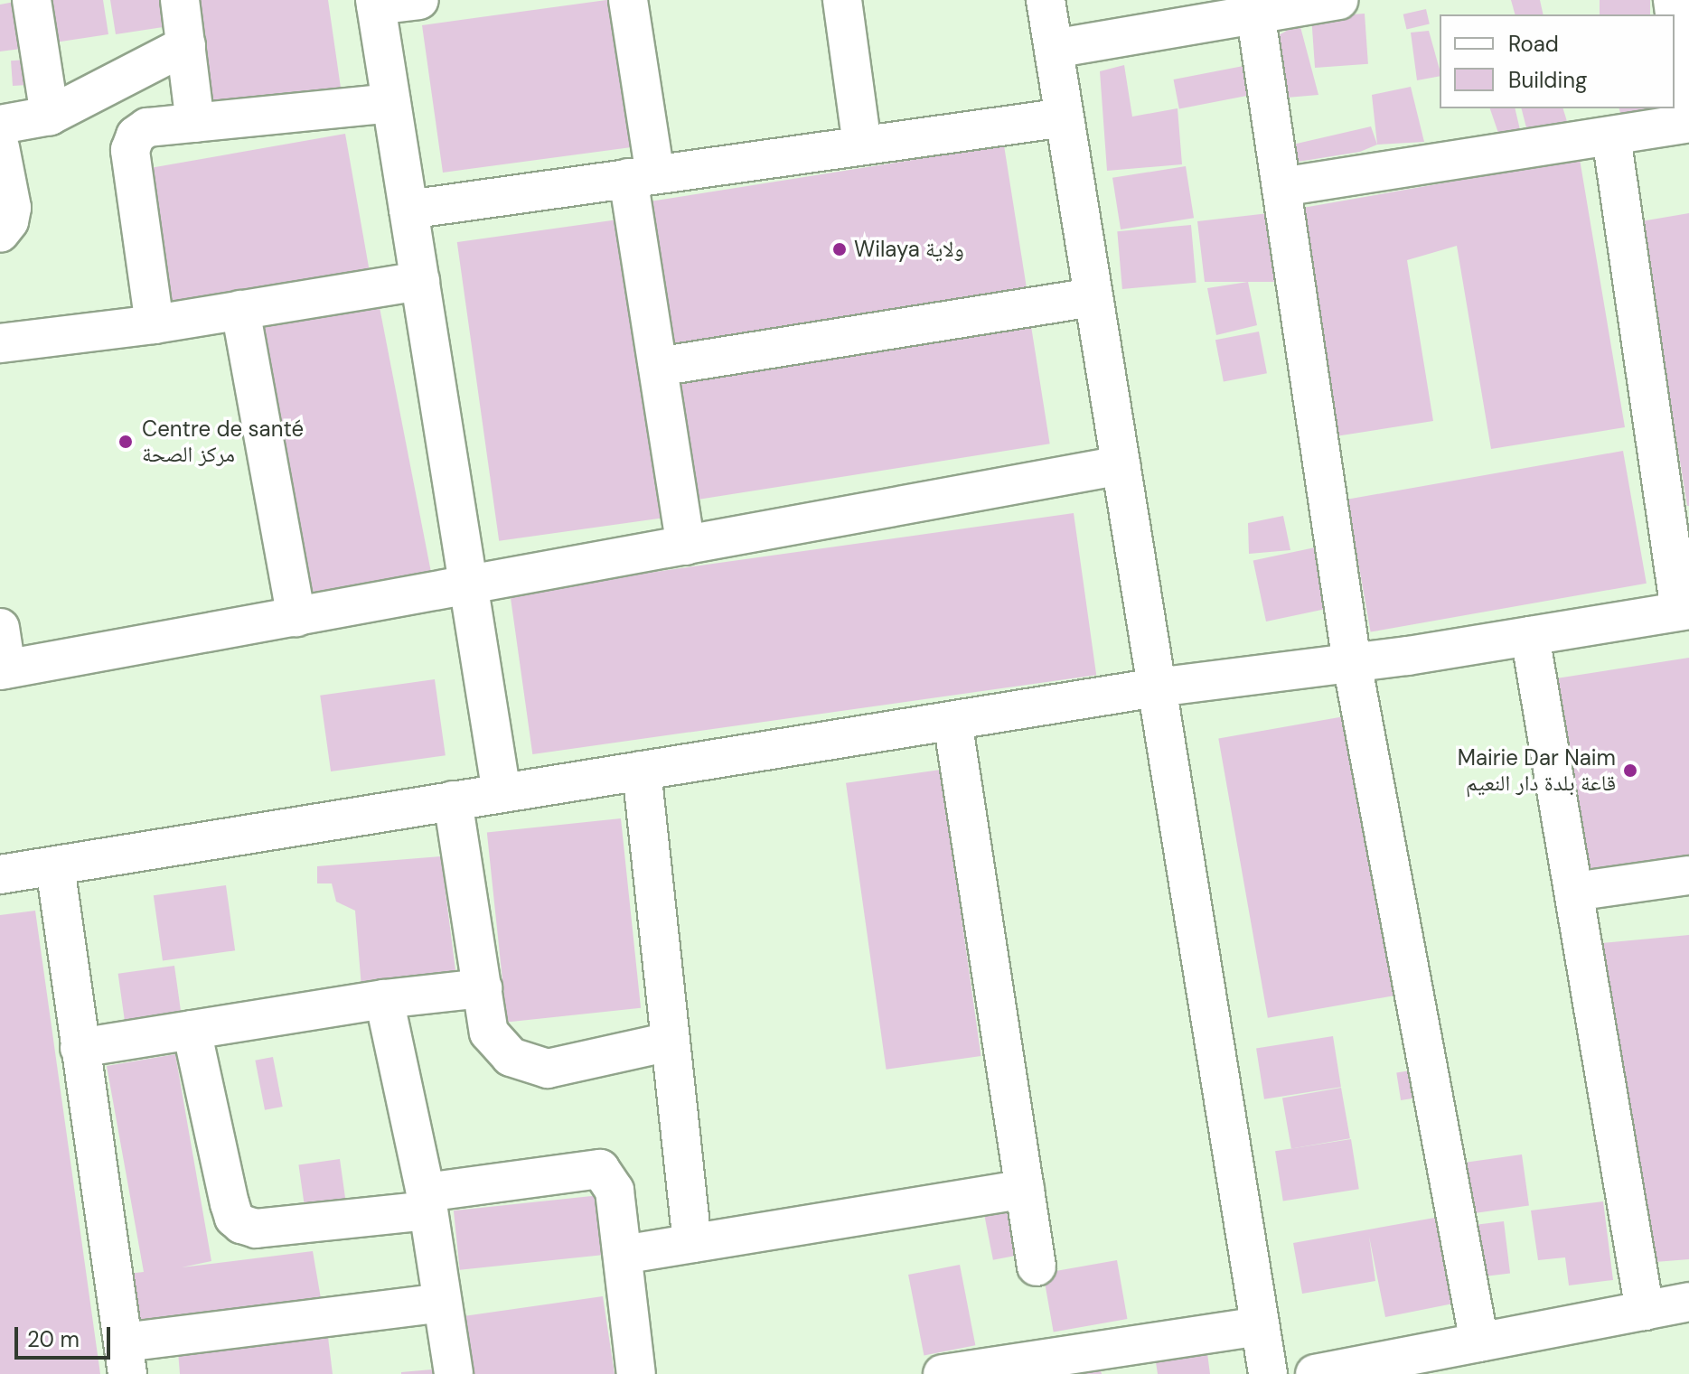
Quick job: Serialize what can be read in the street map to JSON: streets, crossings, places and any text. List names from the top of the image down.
{
  "places": ["Wilaya ولاية", "Centre de santé مركز الصحة", "Mairie Dar Naim قاعة بلدة دار النعيم"],
  "legend": ["Road", "Building"],
  "scale_bar": "20 m"
}
